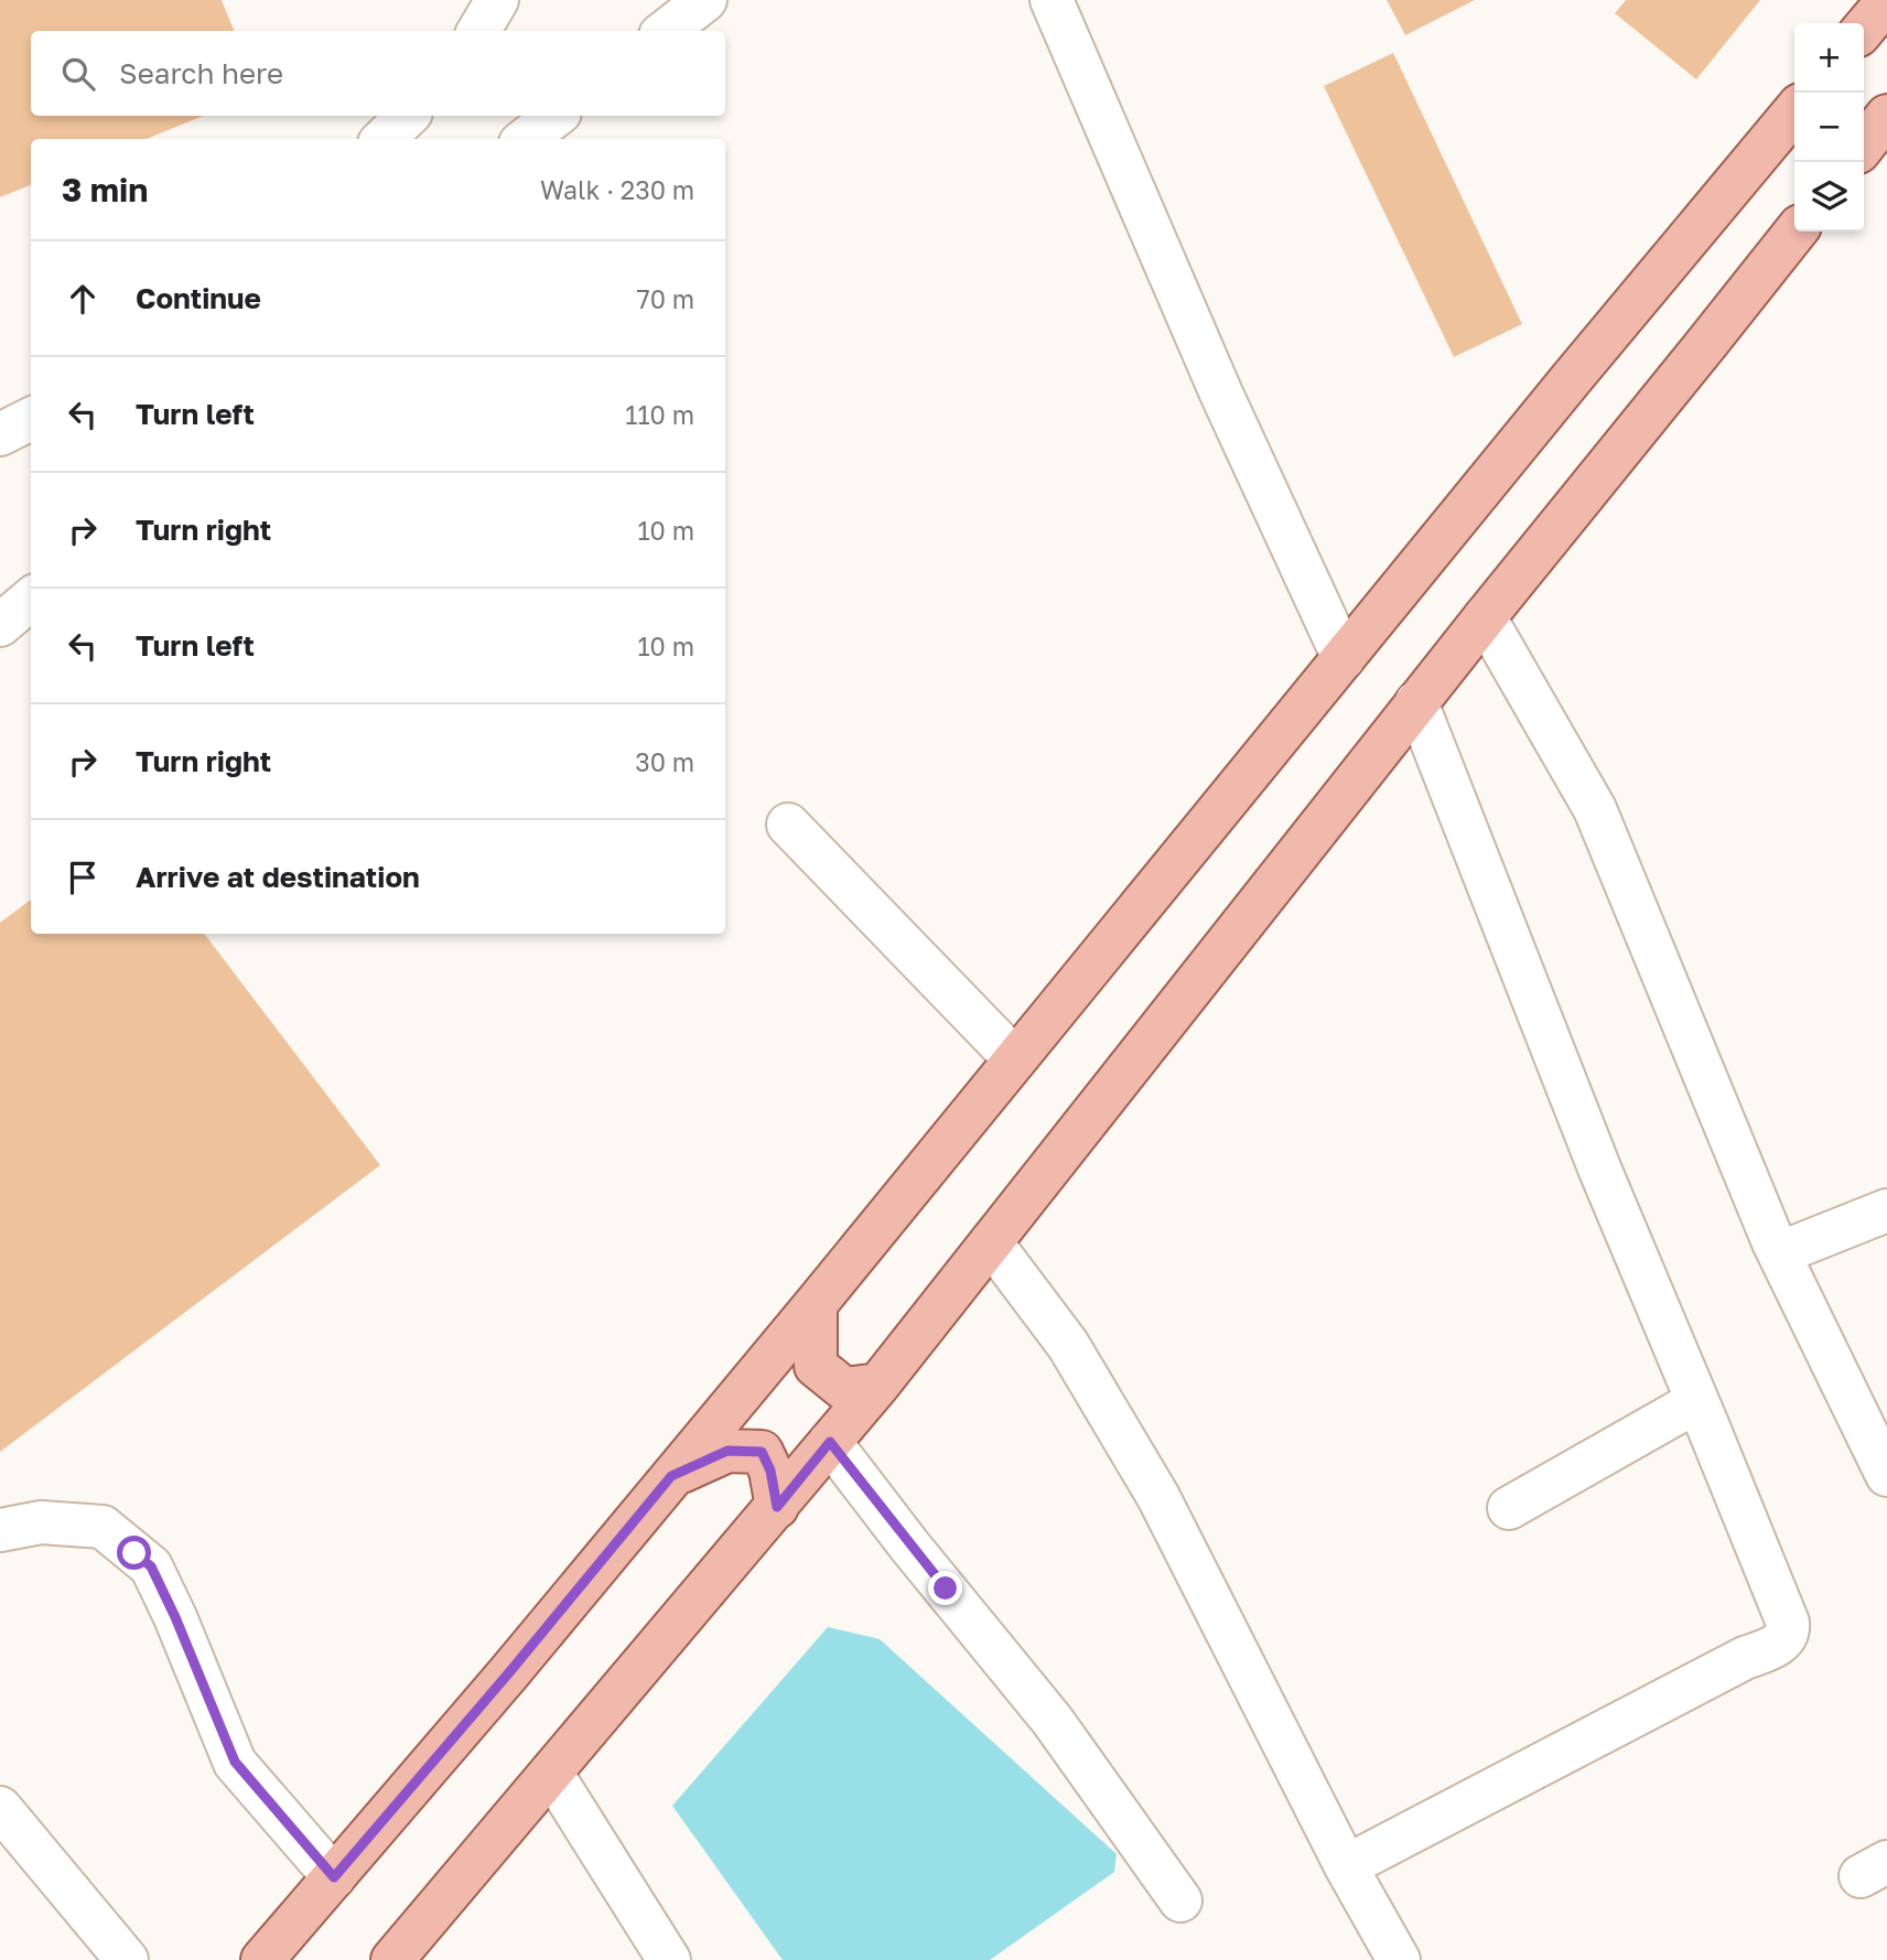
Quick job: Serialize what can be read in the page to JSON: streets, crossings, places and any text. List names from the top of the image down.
{
  "page": {
    "map_buttons": ["+", "−"],
    "search": "Search here",
    "heading": ["3 min", "Walk · 230 m"],
    "list": [
      ["Continue", "70 m"],
      ["Turn left", "110 m"],
      ["Turn right", "10 m"],
      ["Turn left", "10 m"],
      ["Turn right", "30 m"],
      "Arrive at destination"
    ]
  }
}
